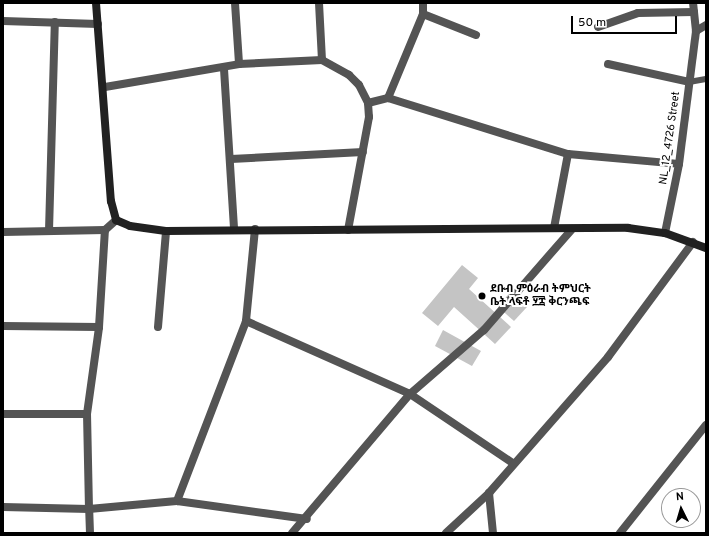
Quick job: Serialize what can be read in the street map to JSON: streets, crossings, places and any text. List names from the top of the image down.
{
  "streets": {
    "street": ["NL_12_4726 Street"]
  },
  "places": ["ደቡብ ምዕራብ ትምህርት ቤት ላፍቶ ፶፰ ቅርንጫፍ"],
  "scale_bar": "50 m",
  "north": "top"
}
